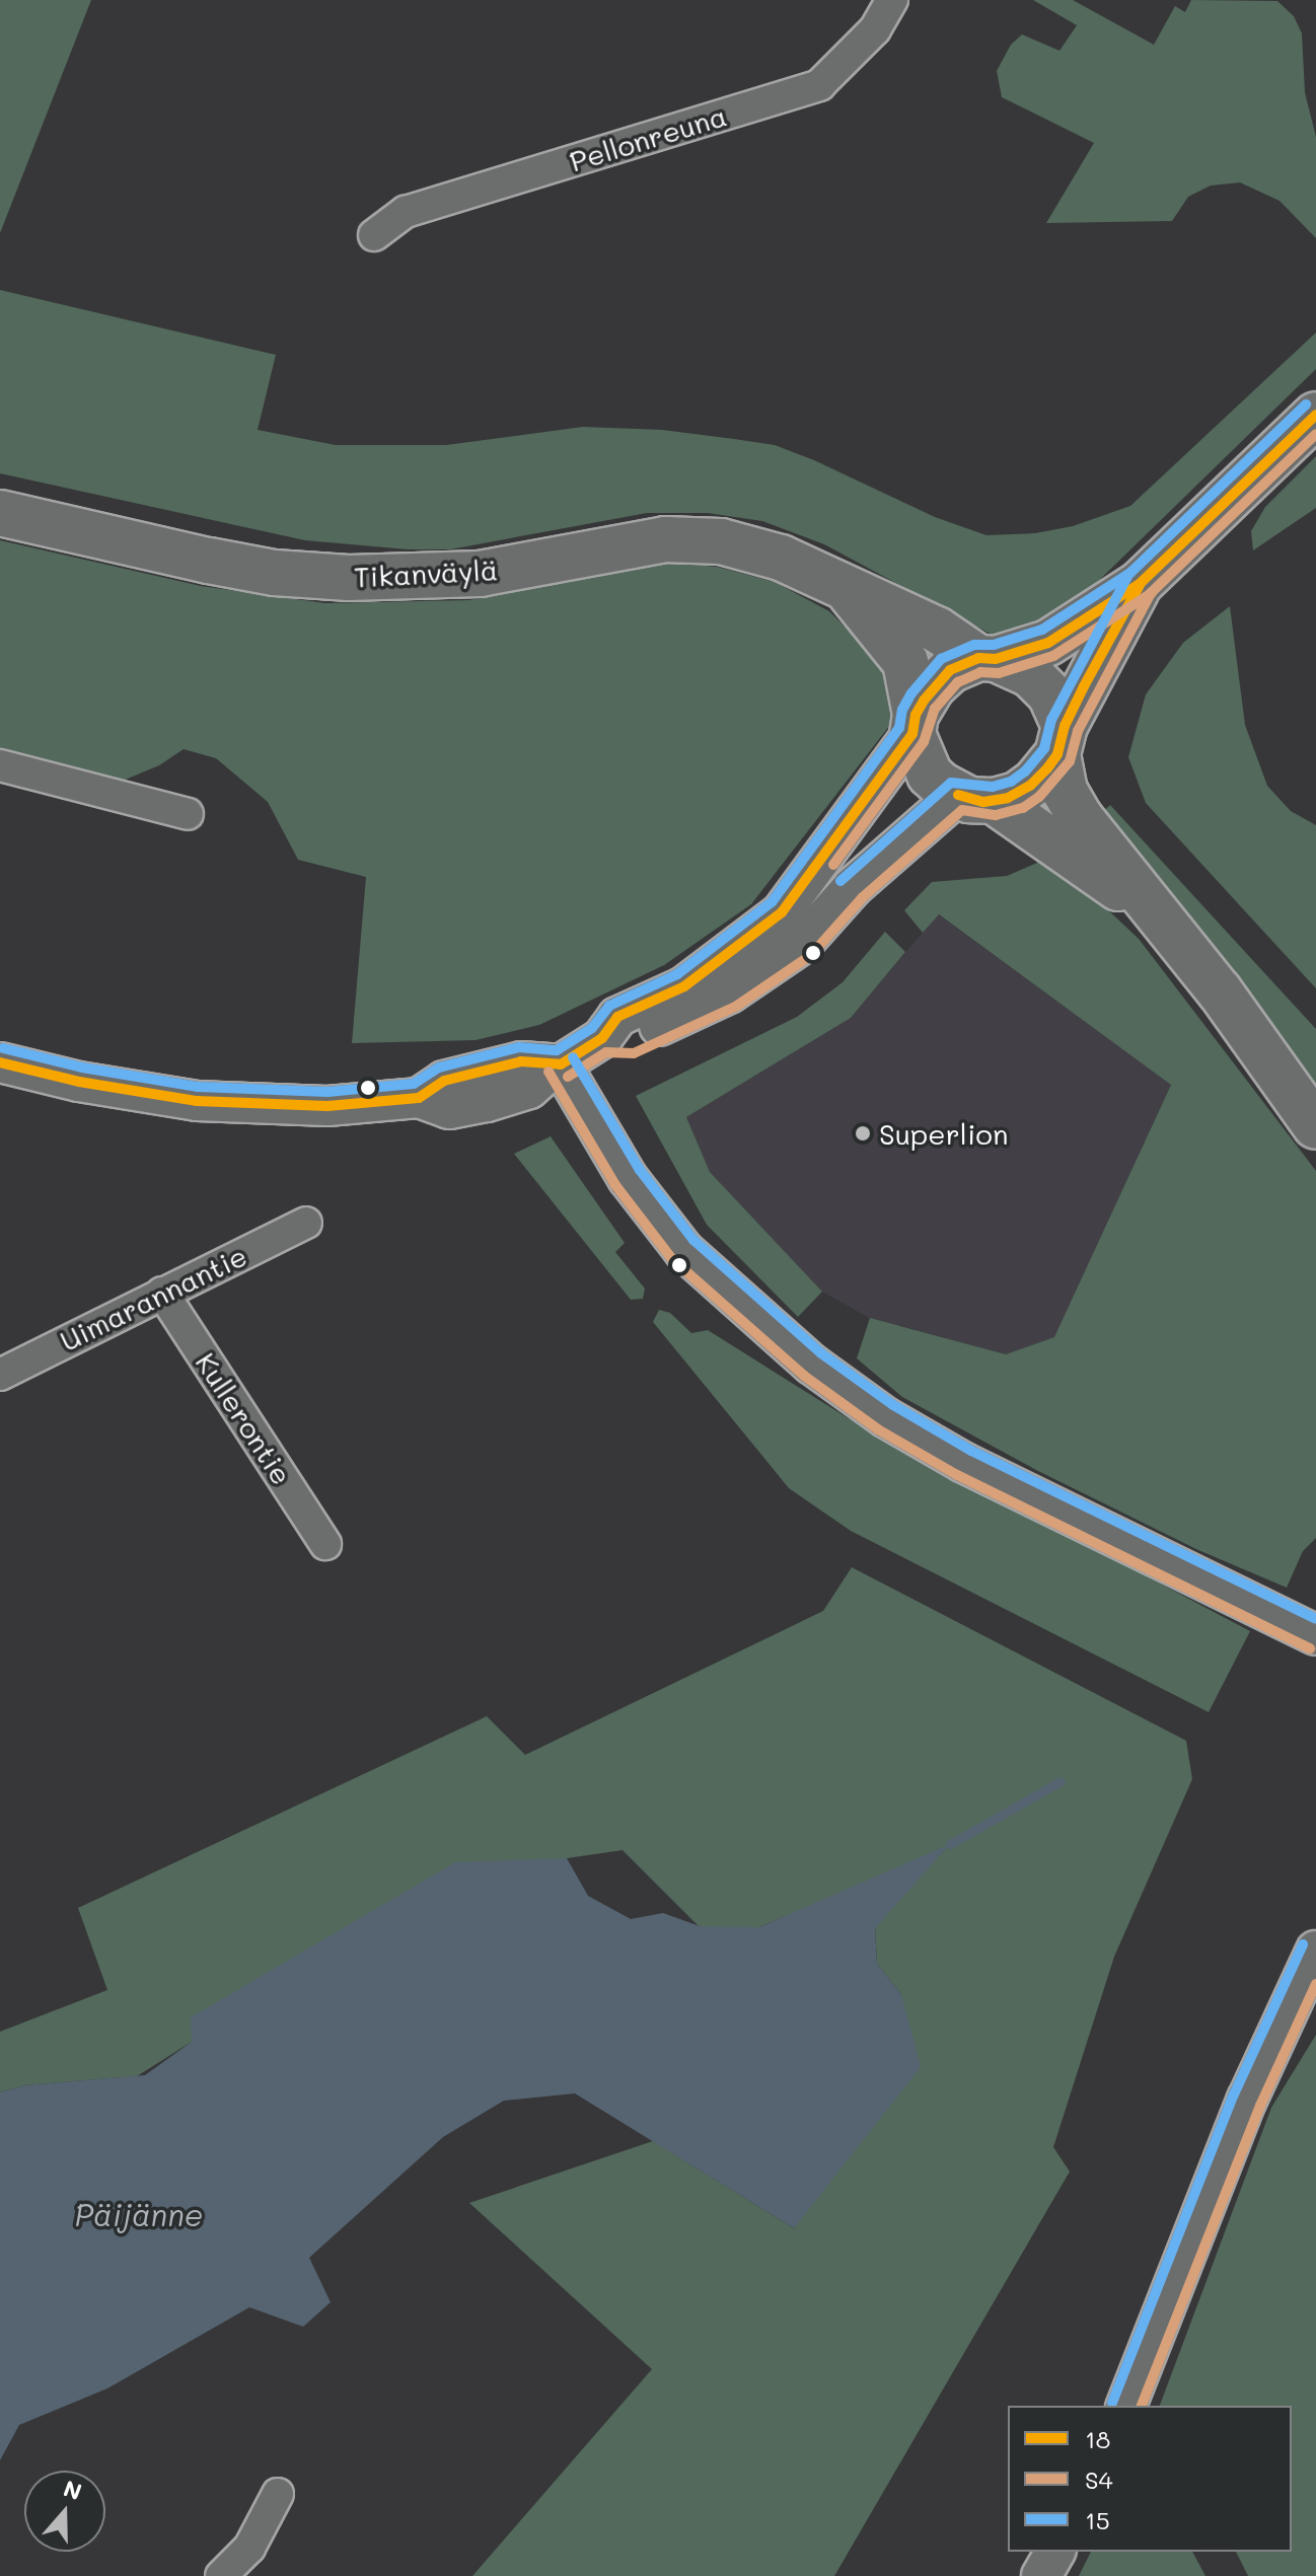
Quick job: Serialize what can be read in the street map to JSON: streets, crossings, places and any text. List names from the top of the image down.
{
  "streets": {
    "main road": ["Tikanväylä"],
    "street": ["Pellonreuna", "Uimarannantie", "Kullerontie"]
  },
  "crossings": [
    ["Uimarannantie", "Kullerontie"]
  ],
  "water": ["Päijänne"],
  "places": ["Superlion"],
  "lines": ["transit line 15", "transit line 18", "transit line S4"],
  "legend": ["18", "S4", "15"],
  "north": "top"
}
